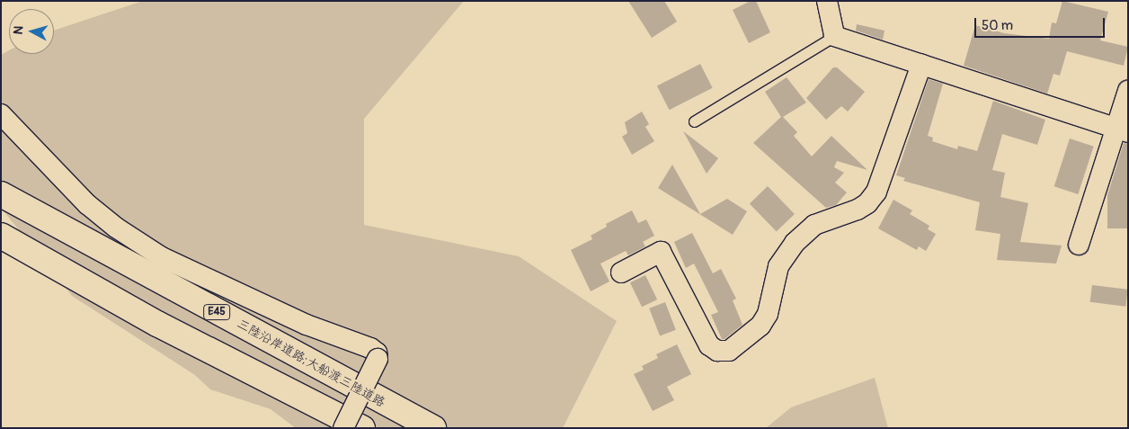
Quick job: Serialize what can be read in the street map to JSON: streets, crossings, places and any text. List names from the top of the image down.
{
  "streets": {
    "highway": ["E45", "三陸沿岸道路;大船渡三陸道路"]
  },
  "scale_bar": "50 m",
  "north": "left"
}
